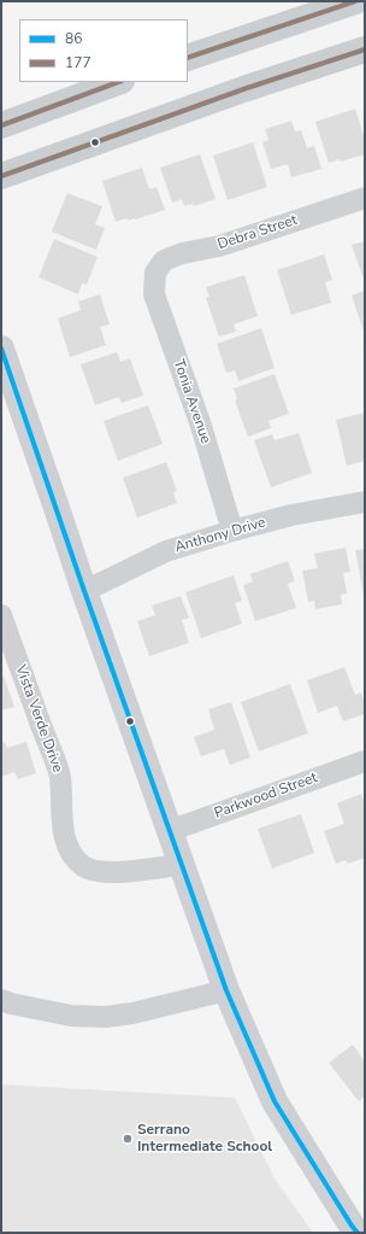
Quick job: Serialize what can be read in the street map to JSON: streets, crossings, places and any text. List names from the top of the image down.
{
  "streets": {
    "street": [
      "Debra Street",
      "Tonia Avenue",
      "Anthony Drive",
      "Vista Verde Drive",
      "Parkwood Street"
    ]
  },
  "crossings": [
    ["Debra Street", "Tonia Avenue"],
    ["Tonia Avenue", "Anthony Drive"]
  ],
  "places": ["Serrano Intermediate School"],
  "lines": ["transit line 177", "transit line 86"],
  "legend": ["86", "177"]
}
